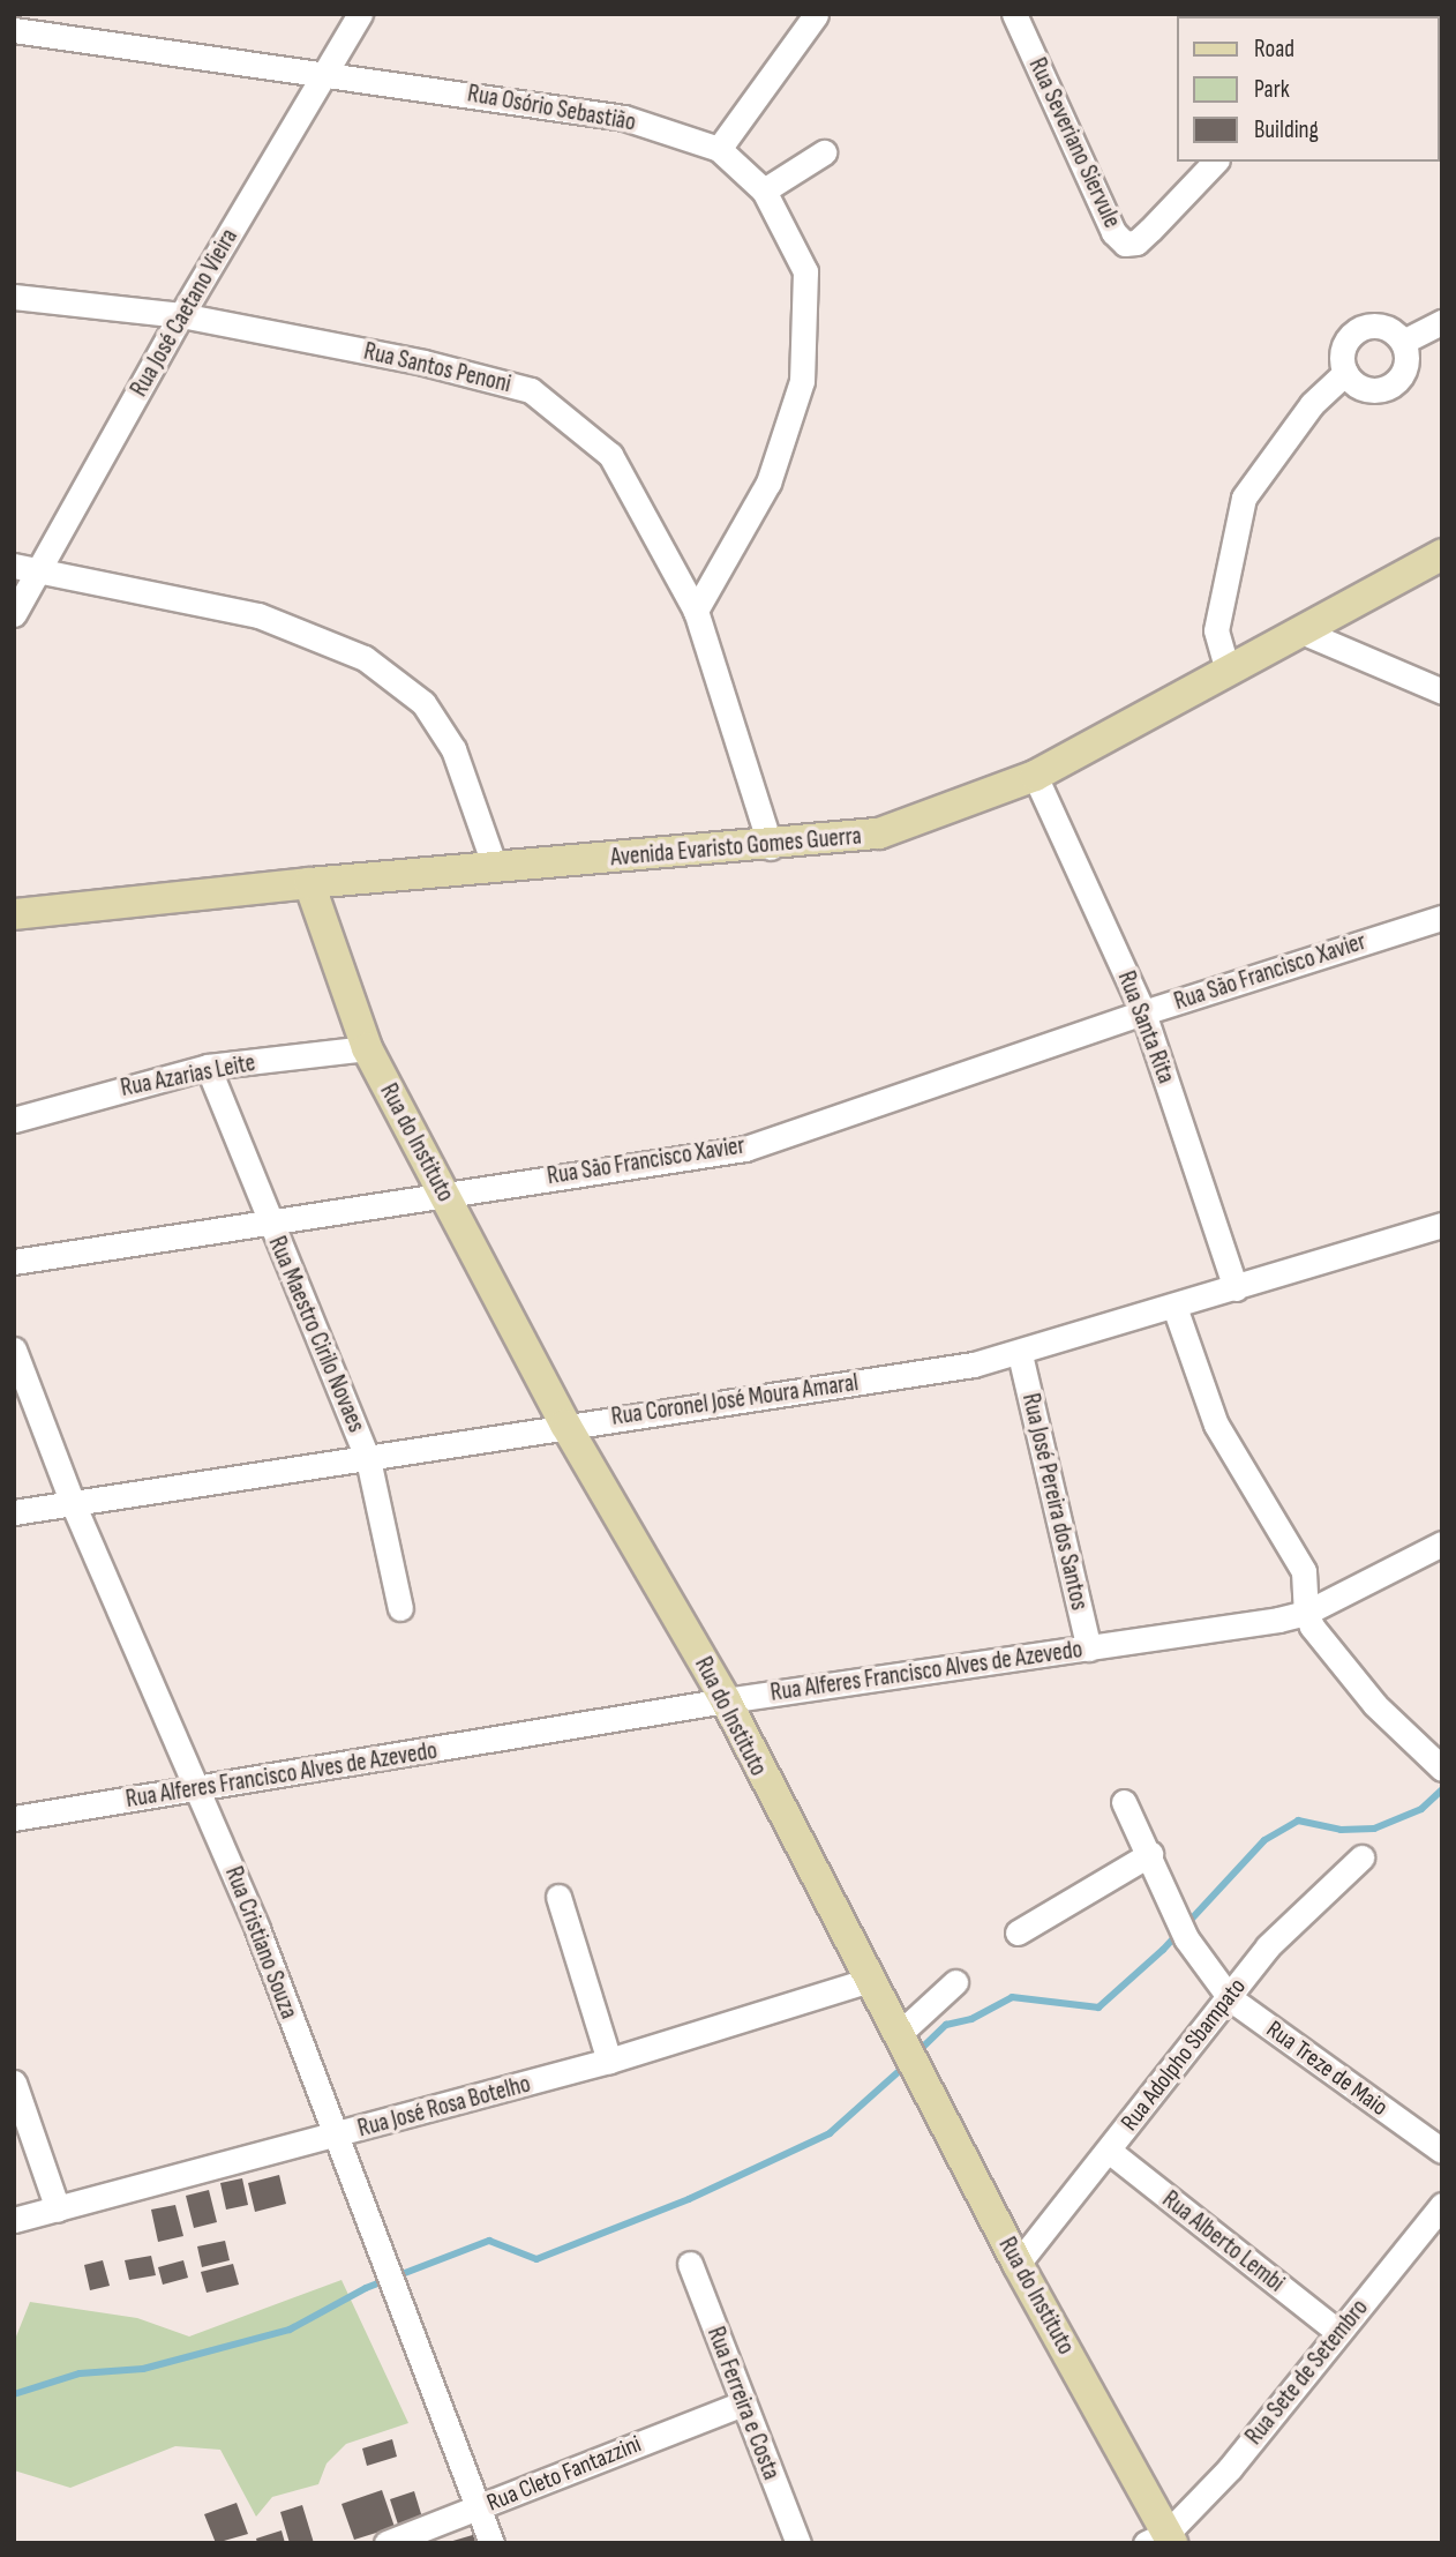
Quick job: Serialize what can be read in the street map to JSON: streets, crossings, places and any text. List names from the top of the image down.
{
  "streets": {
    "main road": ["Avenida Evaristo Gomes Guerra", "Rua do Instituto"],
    "street": [
      "Rua Osório Sebastião",
      "Rua Severiano Siervule",
      "Rua José Caetano Vieira",
      "Rua Santos Penoni",
      "Rua São Francisco Xavier",
      "Rua Santa Rita",
      "Rua Azarias Leite",
      "Rua Maestro Cirilo Novaes",
      "Rua Coronel José Moura Amaral",
      "Rua José Pereira dos Santos",
      "Rua Alferes Francisco Alves de Azevedo",
      "Rua Cristiano Souza",
      "Rua Adolpho Sbampato",
      "Rua Treze de Maio",
      "Rua José Rosa Botelho",
      "Rua Alberto Lembi",
      "Rua Sete de Setembro",
      "Rua Ferreira e Costa",
      "Rua Cleto Fantazzini"
    ]
  },
  "crossings": [
    ["Rua Osório Sebastião", "Rua José Caetano Vieira"],
    ["Rua Osório Sebastião", "Rua Santos Penoni"],
    ["Rua José Caetano Vieira", "Rua Santos Penoni"],
    ["Rua Santos Penoni", "Avenida Evaristo Gomes Guerra"],
    ["Avenida Evaristo Gomes Guerra", "Rua Santa Rita"],
    ["Avenida Evaristo Gomes Guerra", "Rua do Instituto"],
    ["Rua São Francisco Xavier", "Rua Santa Rita"],
    ["Rua São Francisco Xavier", "Rua do Instituto"],
    ["Rua São Francisco Xavier", "Rua Maestro Cirilo Novaes"],
    ["Rua Santa Rita", "Rua Coronel José Moura Amaral"],
    ["Rua Azarias Leite", "Rua do Instituto"],
    ["Rua Azarias Leite", "Rua Maestro Cirilo Novaes"],
    ["Rua do Instituto", "Rua Coronel José Moura Amaral"],
    ["Rua do Instituto", "Rua Alferes Francisco Alves de Azevedo"],
    ["Rua do Instituto", "Rua Adolpho Sbampato"],
    ["Rua do Instituto", "Rua José Rosa Botelho"],
    ["Rua do Instituto", "Rua Sete de Setembro"],
    ["Rua Maestro Cirilo Novaes", "Rua Coronel José Moura Amaral"],
    ["Rua Coronel José Moura Amaral", "Rua José Pereira dos Santos"],
    ["Rua Coronel José Moura Amaral", "Rua Cristiano Souza"],
    ["Rua José Pereira dos Santos", "Rua Alferes Francisco Alves de Azevedo"],
    ["Rua Alferes Francisco Alves de Azevedo", "Rua Cristiano Souza"],
    ["Rua Cristiano Souza", "Rua José Rosa Botelho"],
    ["Rua Cristiano Souza", "Rua Cleto Fantazzini"],
    ["Rua Adolpho Sbampato", "Rua Treze de Maio"],
    ["Rua Adolpho Sbampato", "Rua Alberto Lembi"],
    ["Rua Alberto Lembi", "Rua Sete de Setembro"],
    ["Rua Ferreira e Costa", "Rua Cleto Fantazzini"]
  ],
  "legend": ["Road", "Park", "Building"]
}
